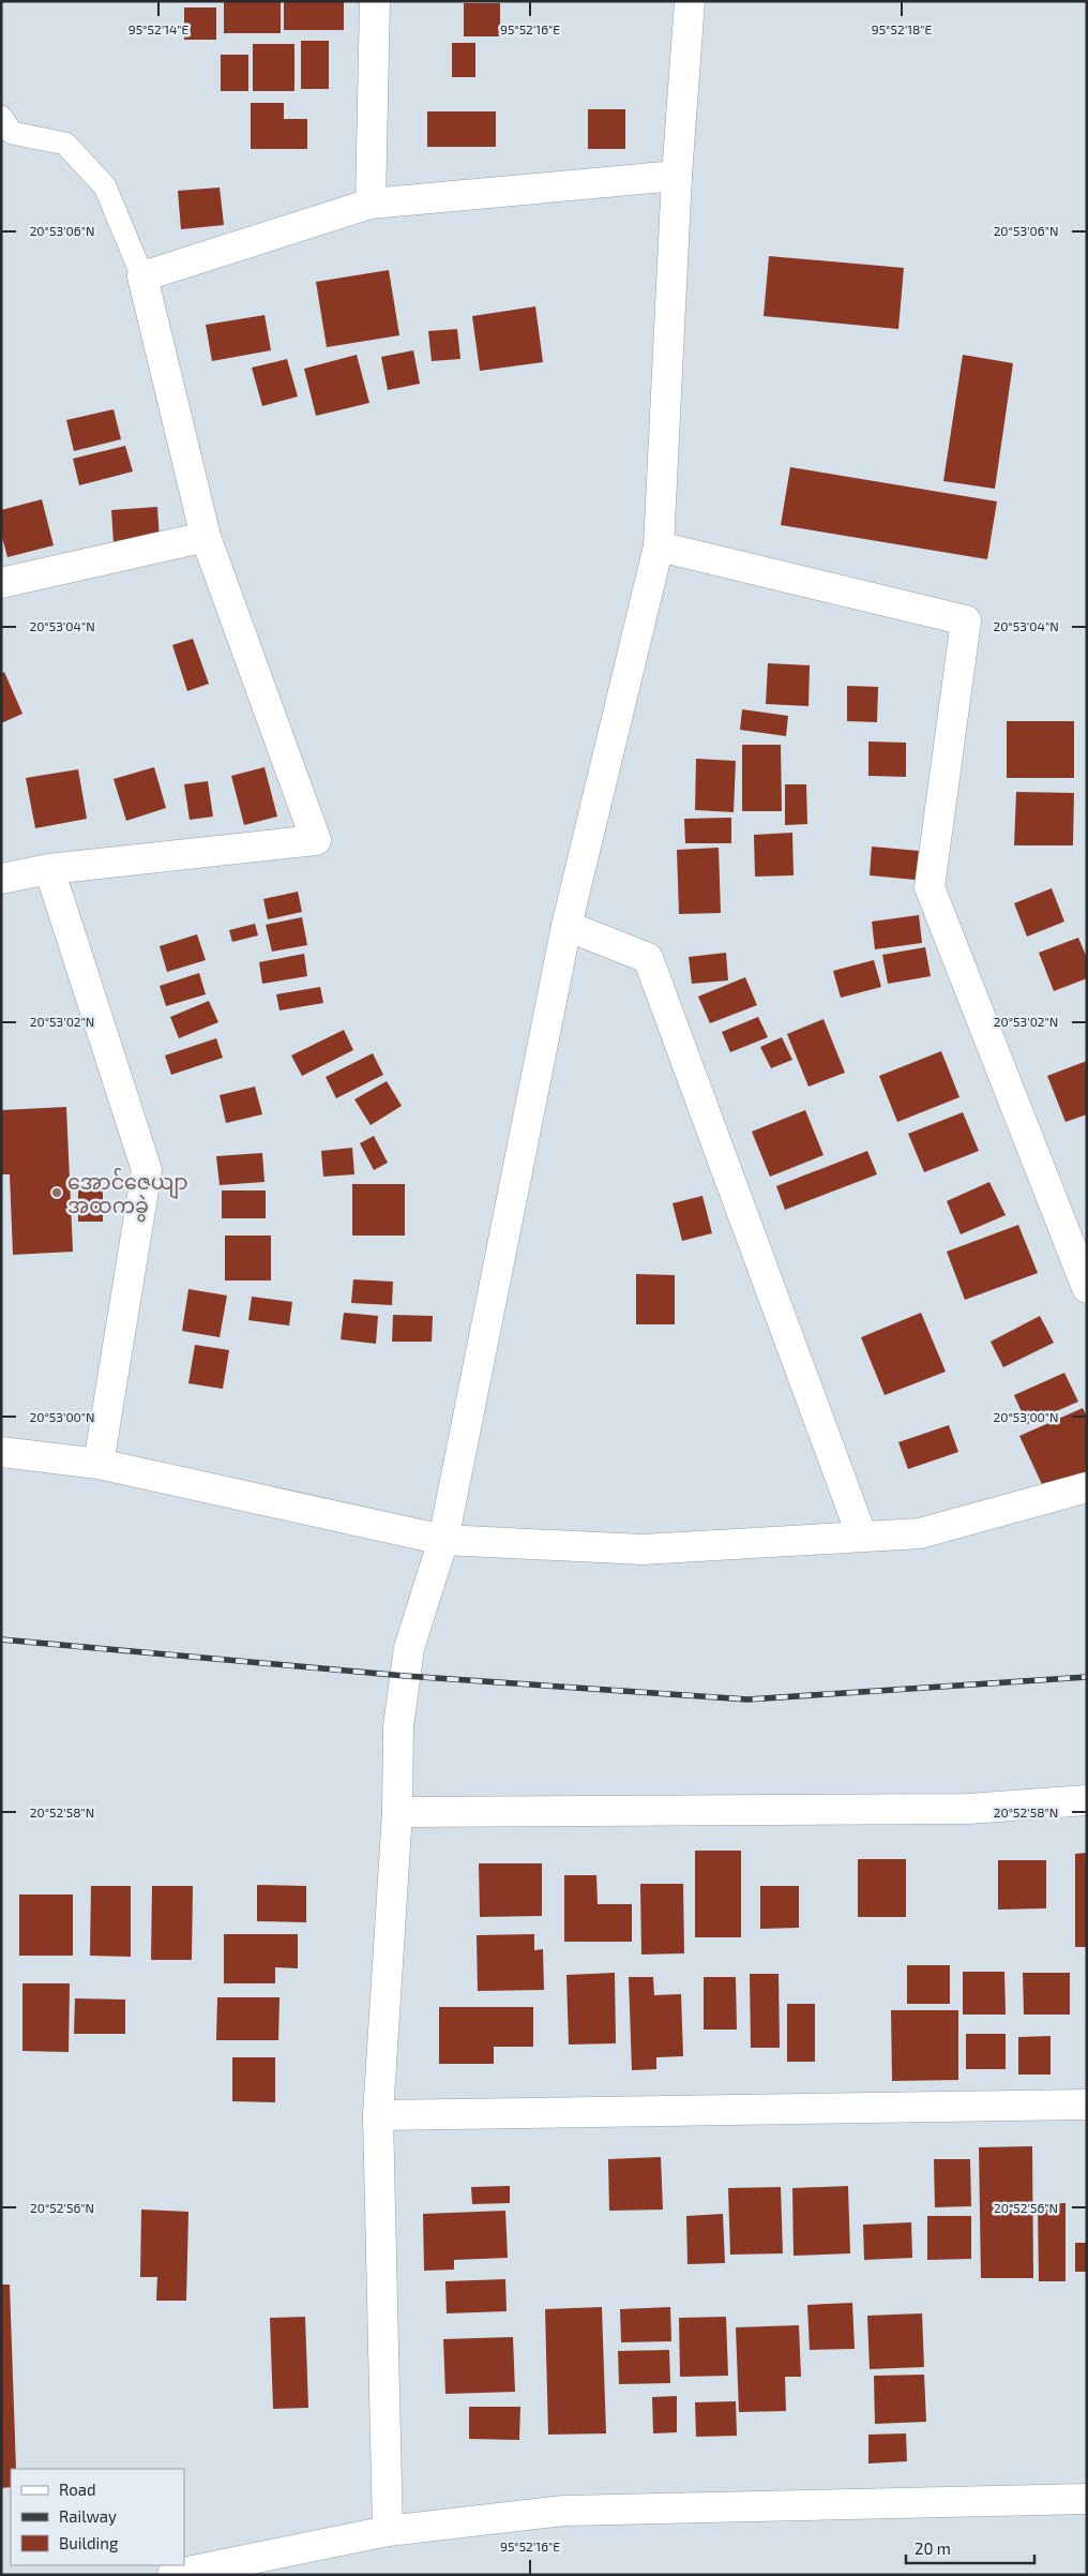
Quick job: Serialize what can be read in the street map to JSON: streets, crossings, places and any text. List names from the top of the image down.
{
  "places": ["အောင်ဇေယျာ အထကခွဲ"],
  "legend": ["Road", "Railway", "Building"],
  "scale_bar": "20 m",
  "coordinates": [
    "95°52'14\"E",
    "95°52'16\"E",
    "95°52'18\"E",
    "20°53'06\"N",
    "20°53'04\"N",
    "20°53'02\"N",
    "20°53'00\"N",
    "20°52'58\"N",
    "20°52'56\"N"
  ]
}
